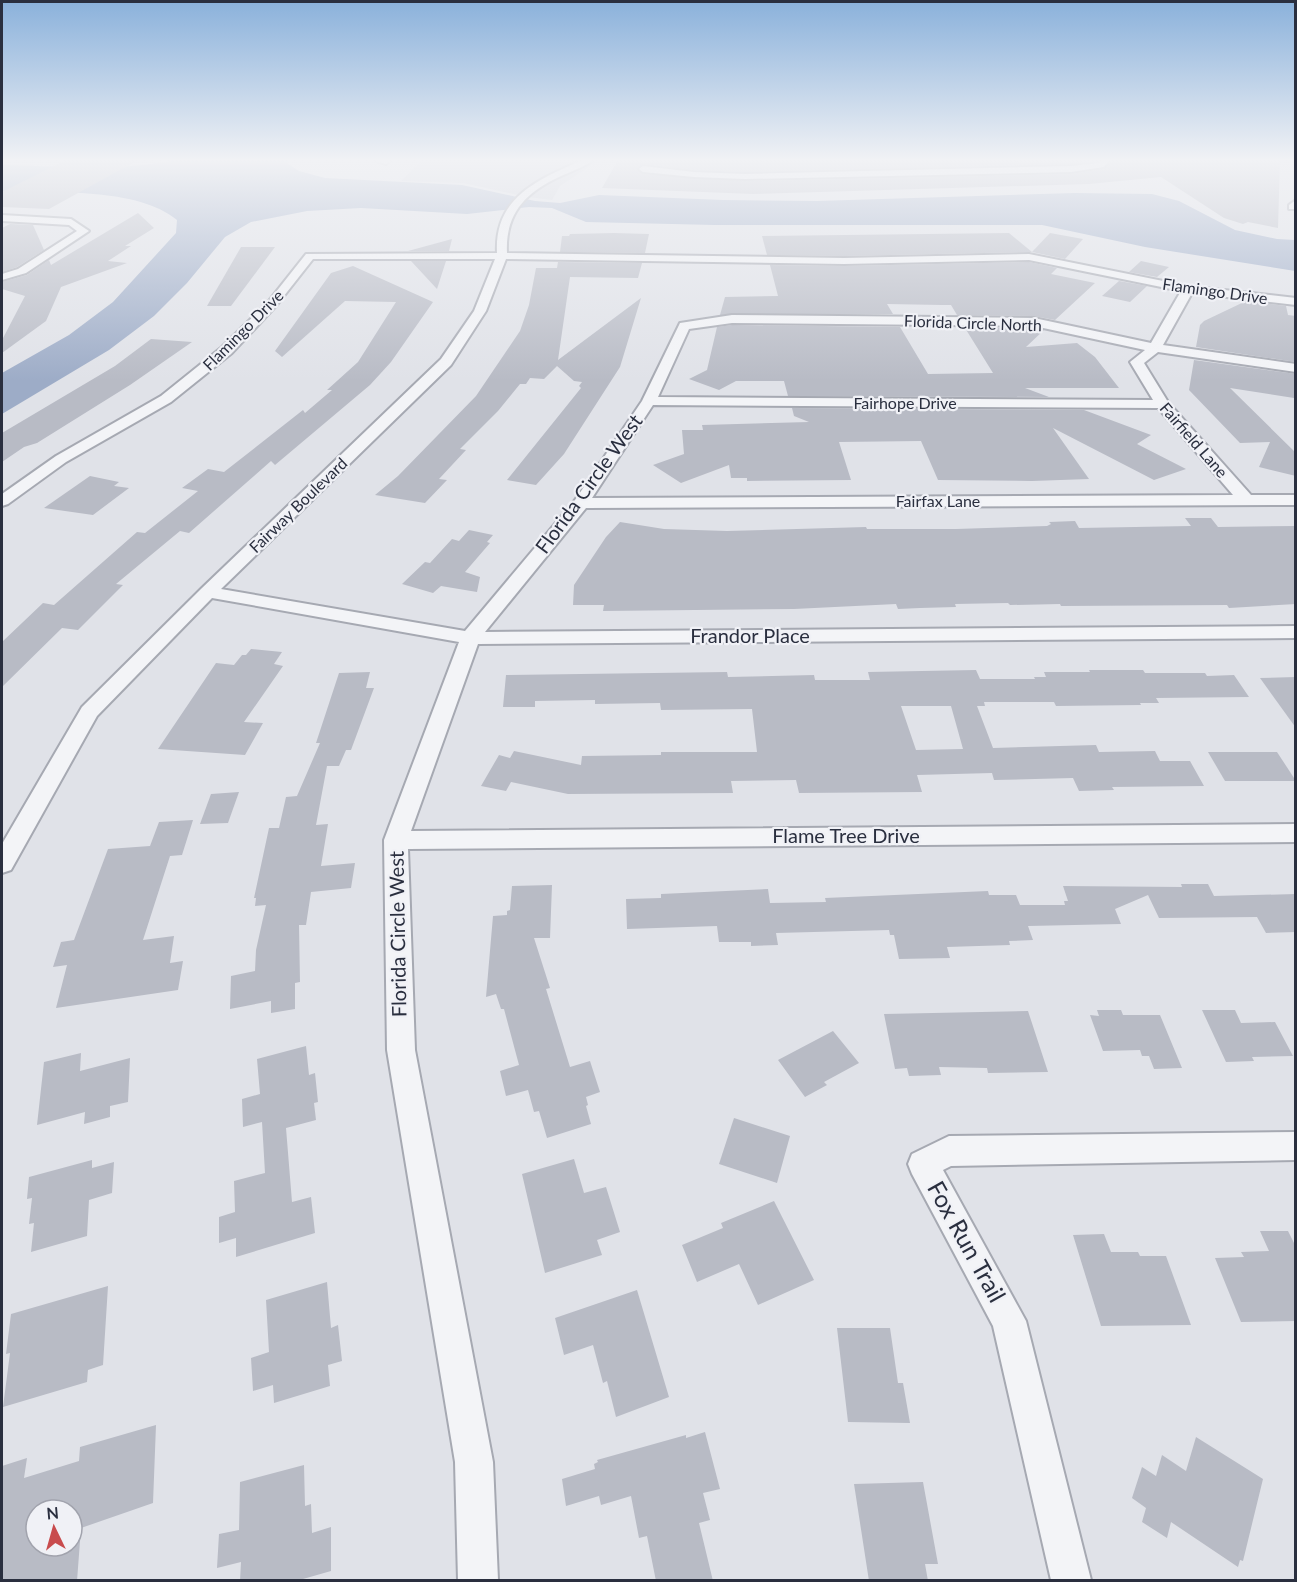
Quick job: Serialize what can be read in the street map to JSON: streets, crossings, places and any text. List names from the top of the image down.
{
  "streets": {
    "street": [
      "Flamingo Drive",
      "Florida Circle North",
      "Fairhope Drive",
      "Fairfield Lane",
      "Florida Circle West",
      "Fairfax Lane",
      "Fairway Boulevard",
      "Frandor Place",
      "Flame Tree Drive",
      "Fox Run Trail"
    ]
  },
  "crossings": [
    ["Flamingo Drive", "Fairfield Lane"],
    ["Flamingo Drive", "Fairway Boulevard"],
    ["Florida Circle North", "Fairfield Lane"],
    ["Florida Circle North", "Florida Circle West"],
    ["Fairhope Drive", "Fairfield Lane"],
    ["Fairhope Drive", "Florida Circle West"],
    ["Fairfield Lane", "Fairfax Lane"],
    ["Florida Circle West", "Fairfax Lane"],
    ["Florida Circle West", "Frandor Place"],
    ["Florida Circle West", "Flame Tree Drive"],
    ["Fairway Boulevard", "Frandor Place"]
  ],
  "north": "top"
}
